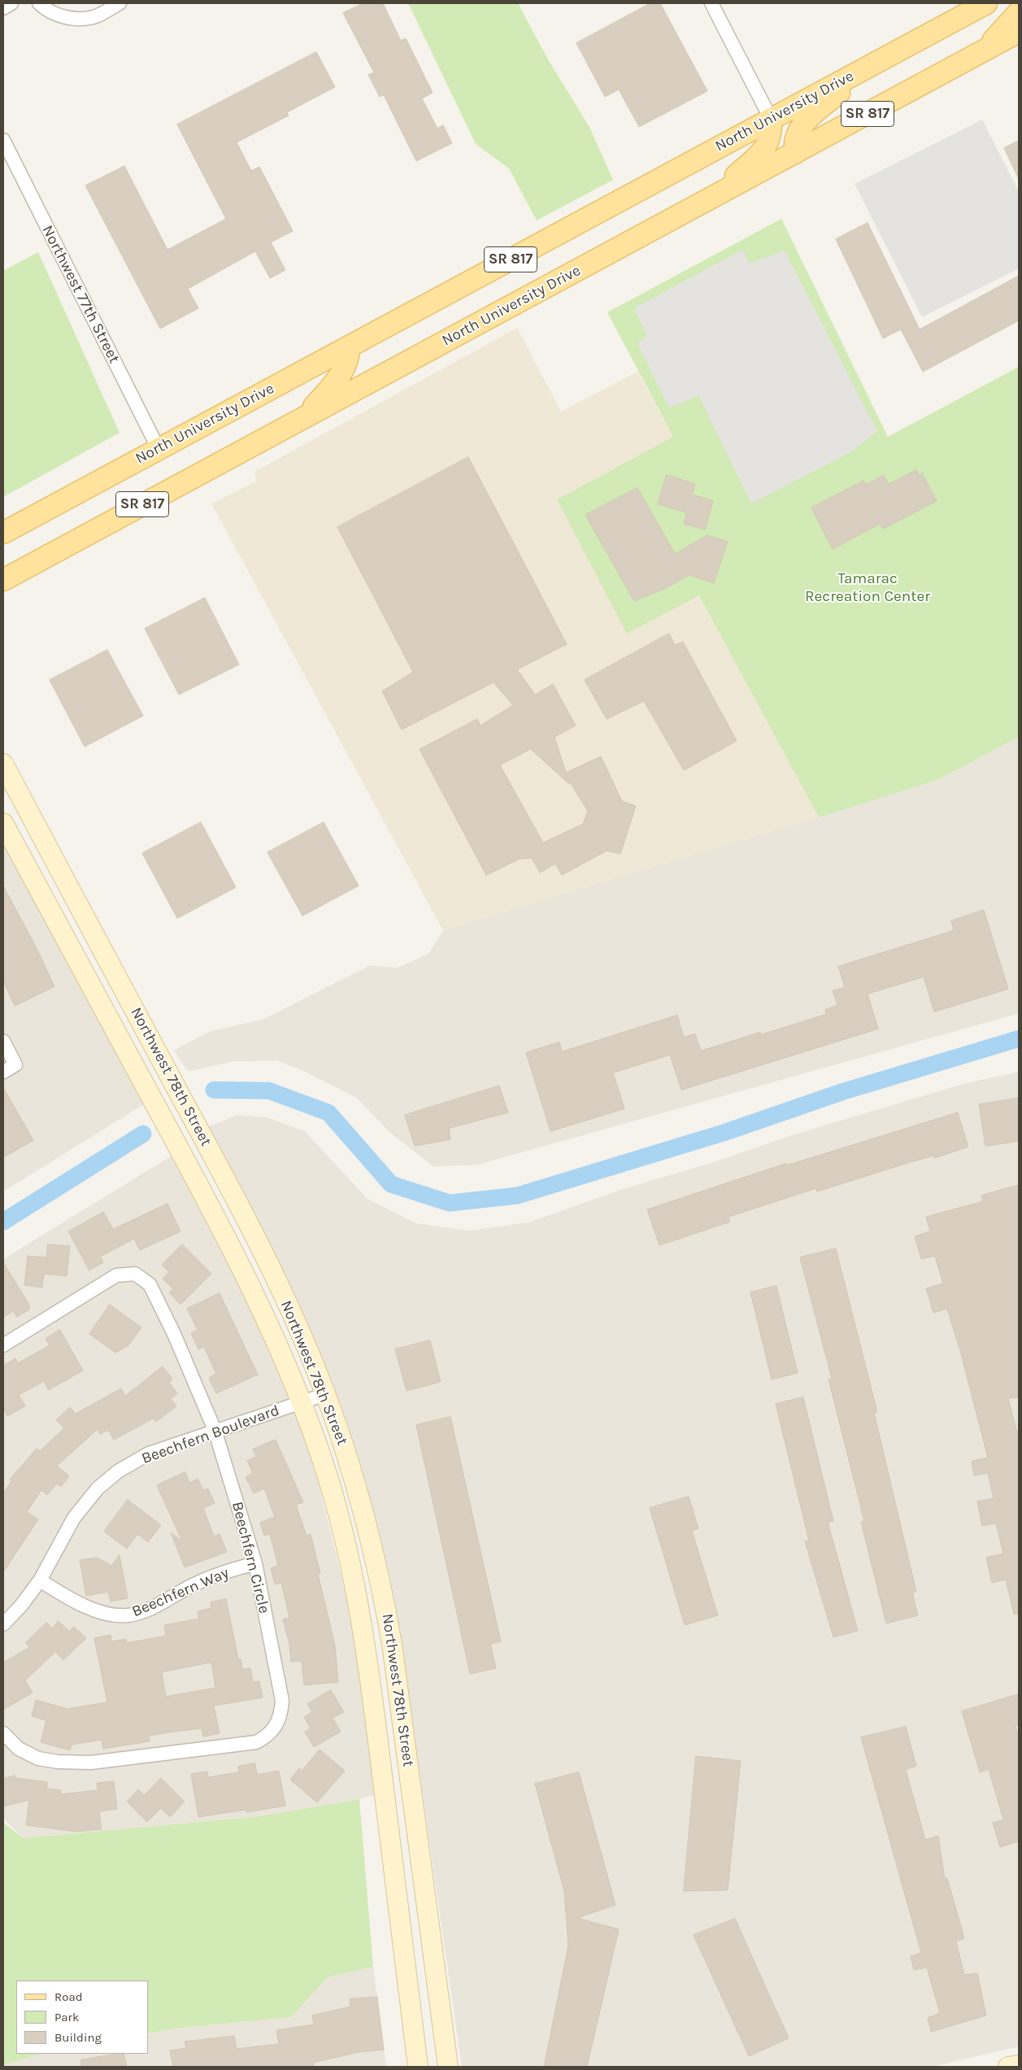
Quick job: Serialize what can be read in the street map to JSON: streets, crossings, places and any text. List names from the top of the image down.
{
  "streets": {
    "main road": ["North University Drive", "SR 817"],
    "street": [
      "Northwest 77th Street",
      "Northwest 78th Street",
      "Beechfern Boulevard",
      "Beechfern Circle",
      "Beechfern Way"
    ]
  },
  "crossings": [
    ["North University Drive", "Northwest 77th Street"],
    ["Northwest 78th Street", "Beechfern Boulevard"],
    ["Beechfern Boulevard", "Beechfern Circle"],
    ["Beechfern Boulevard", "Beechfern Way"],
    ["Beechfern Circle", "Beechfern Way"]
  ],
  "parks": ["Tamarac Recreation Center"],
  "legend": ["Road", "Park", "Building"]
}
